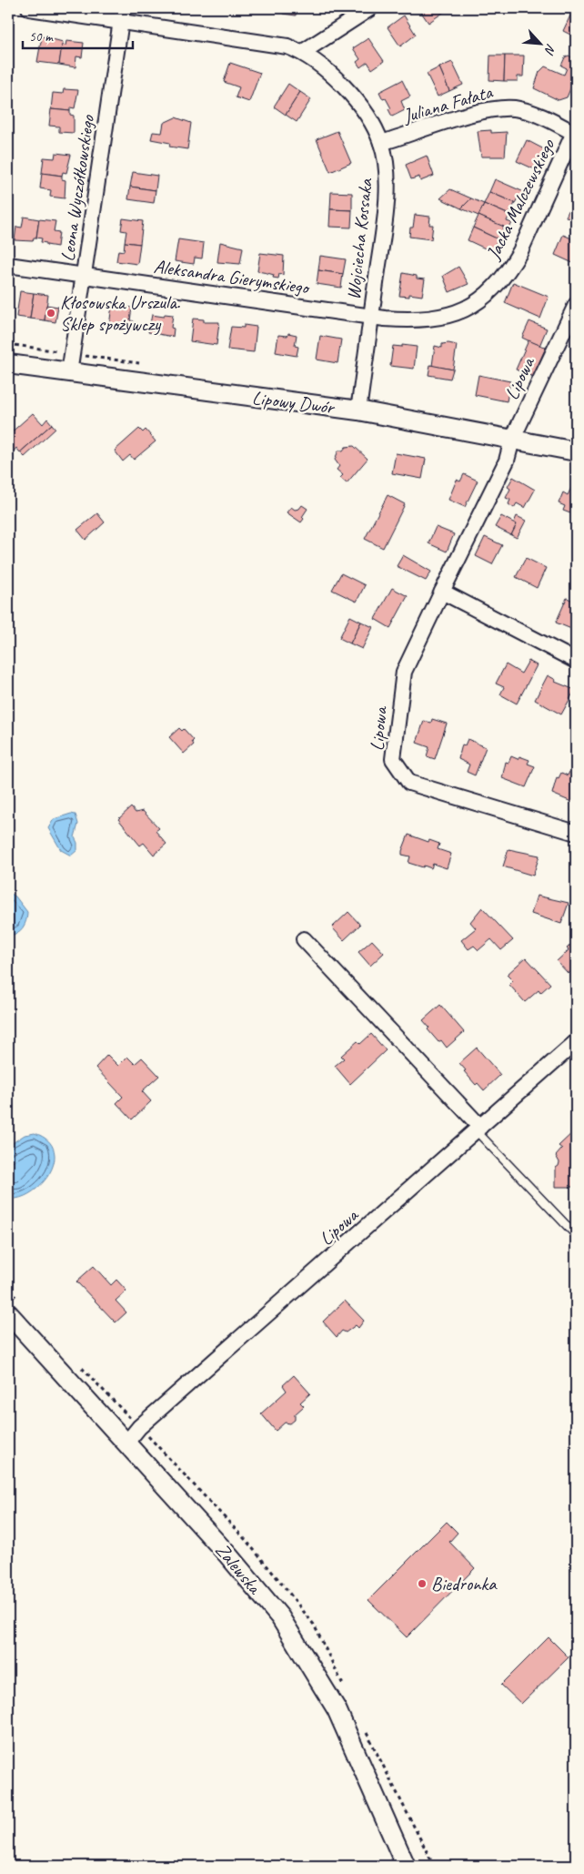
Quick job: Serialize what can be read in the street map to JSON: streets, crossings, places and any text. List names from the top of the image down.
{
  "streets": {
    "street": [
      "Juliana Fałata",
      "Leona Wyczółkowskiego",
      "Jacka Malczewskiego",
      "Wojciecha Kossaka",
      "Aleksandra Gierymskiego",
      "Lipowa",
      "Lipowy Dwór",
      "Zalewska"
    ]
  },
  "crossings": [
    ["Juliana Fałata", "Jacka Malczewskiego"],
    ["Juliana Fałata", "Wojciecha Kossaka"],
    ["Leona Wyczółkowskiego", "Wojciecha Kossaka"],
    ["Leona Wyczółkowskiego", "Aleksandra Gierymskiego"],
    ["Leona Wyczółkowskiego", "Lipowy Dwór"],
    ["Jacka Malczewskiego", "Wojciecha Kossaka"],
    ["Jacka Malczewskiego", "Aleksandra Gierymskiego"],
    ["Wojciecha Kossaka", "Aleksandra Gierymskiego"],
    ["Wojciecha Kossaka", "Lipowy Dwór"],
    ["Lipowa", "Lipowy Dwór"],
    ["Lipowa", "Zalewska"]
  ],
  "places": ["Kłosowska Urszula. Sklep spożywczy", "Biedronka"],
  "scale_bar": "50 m",
  "north": "bottom right"
}
